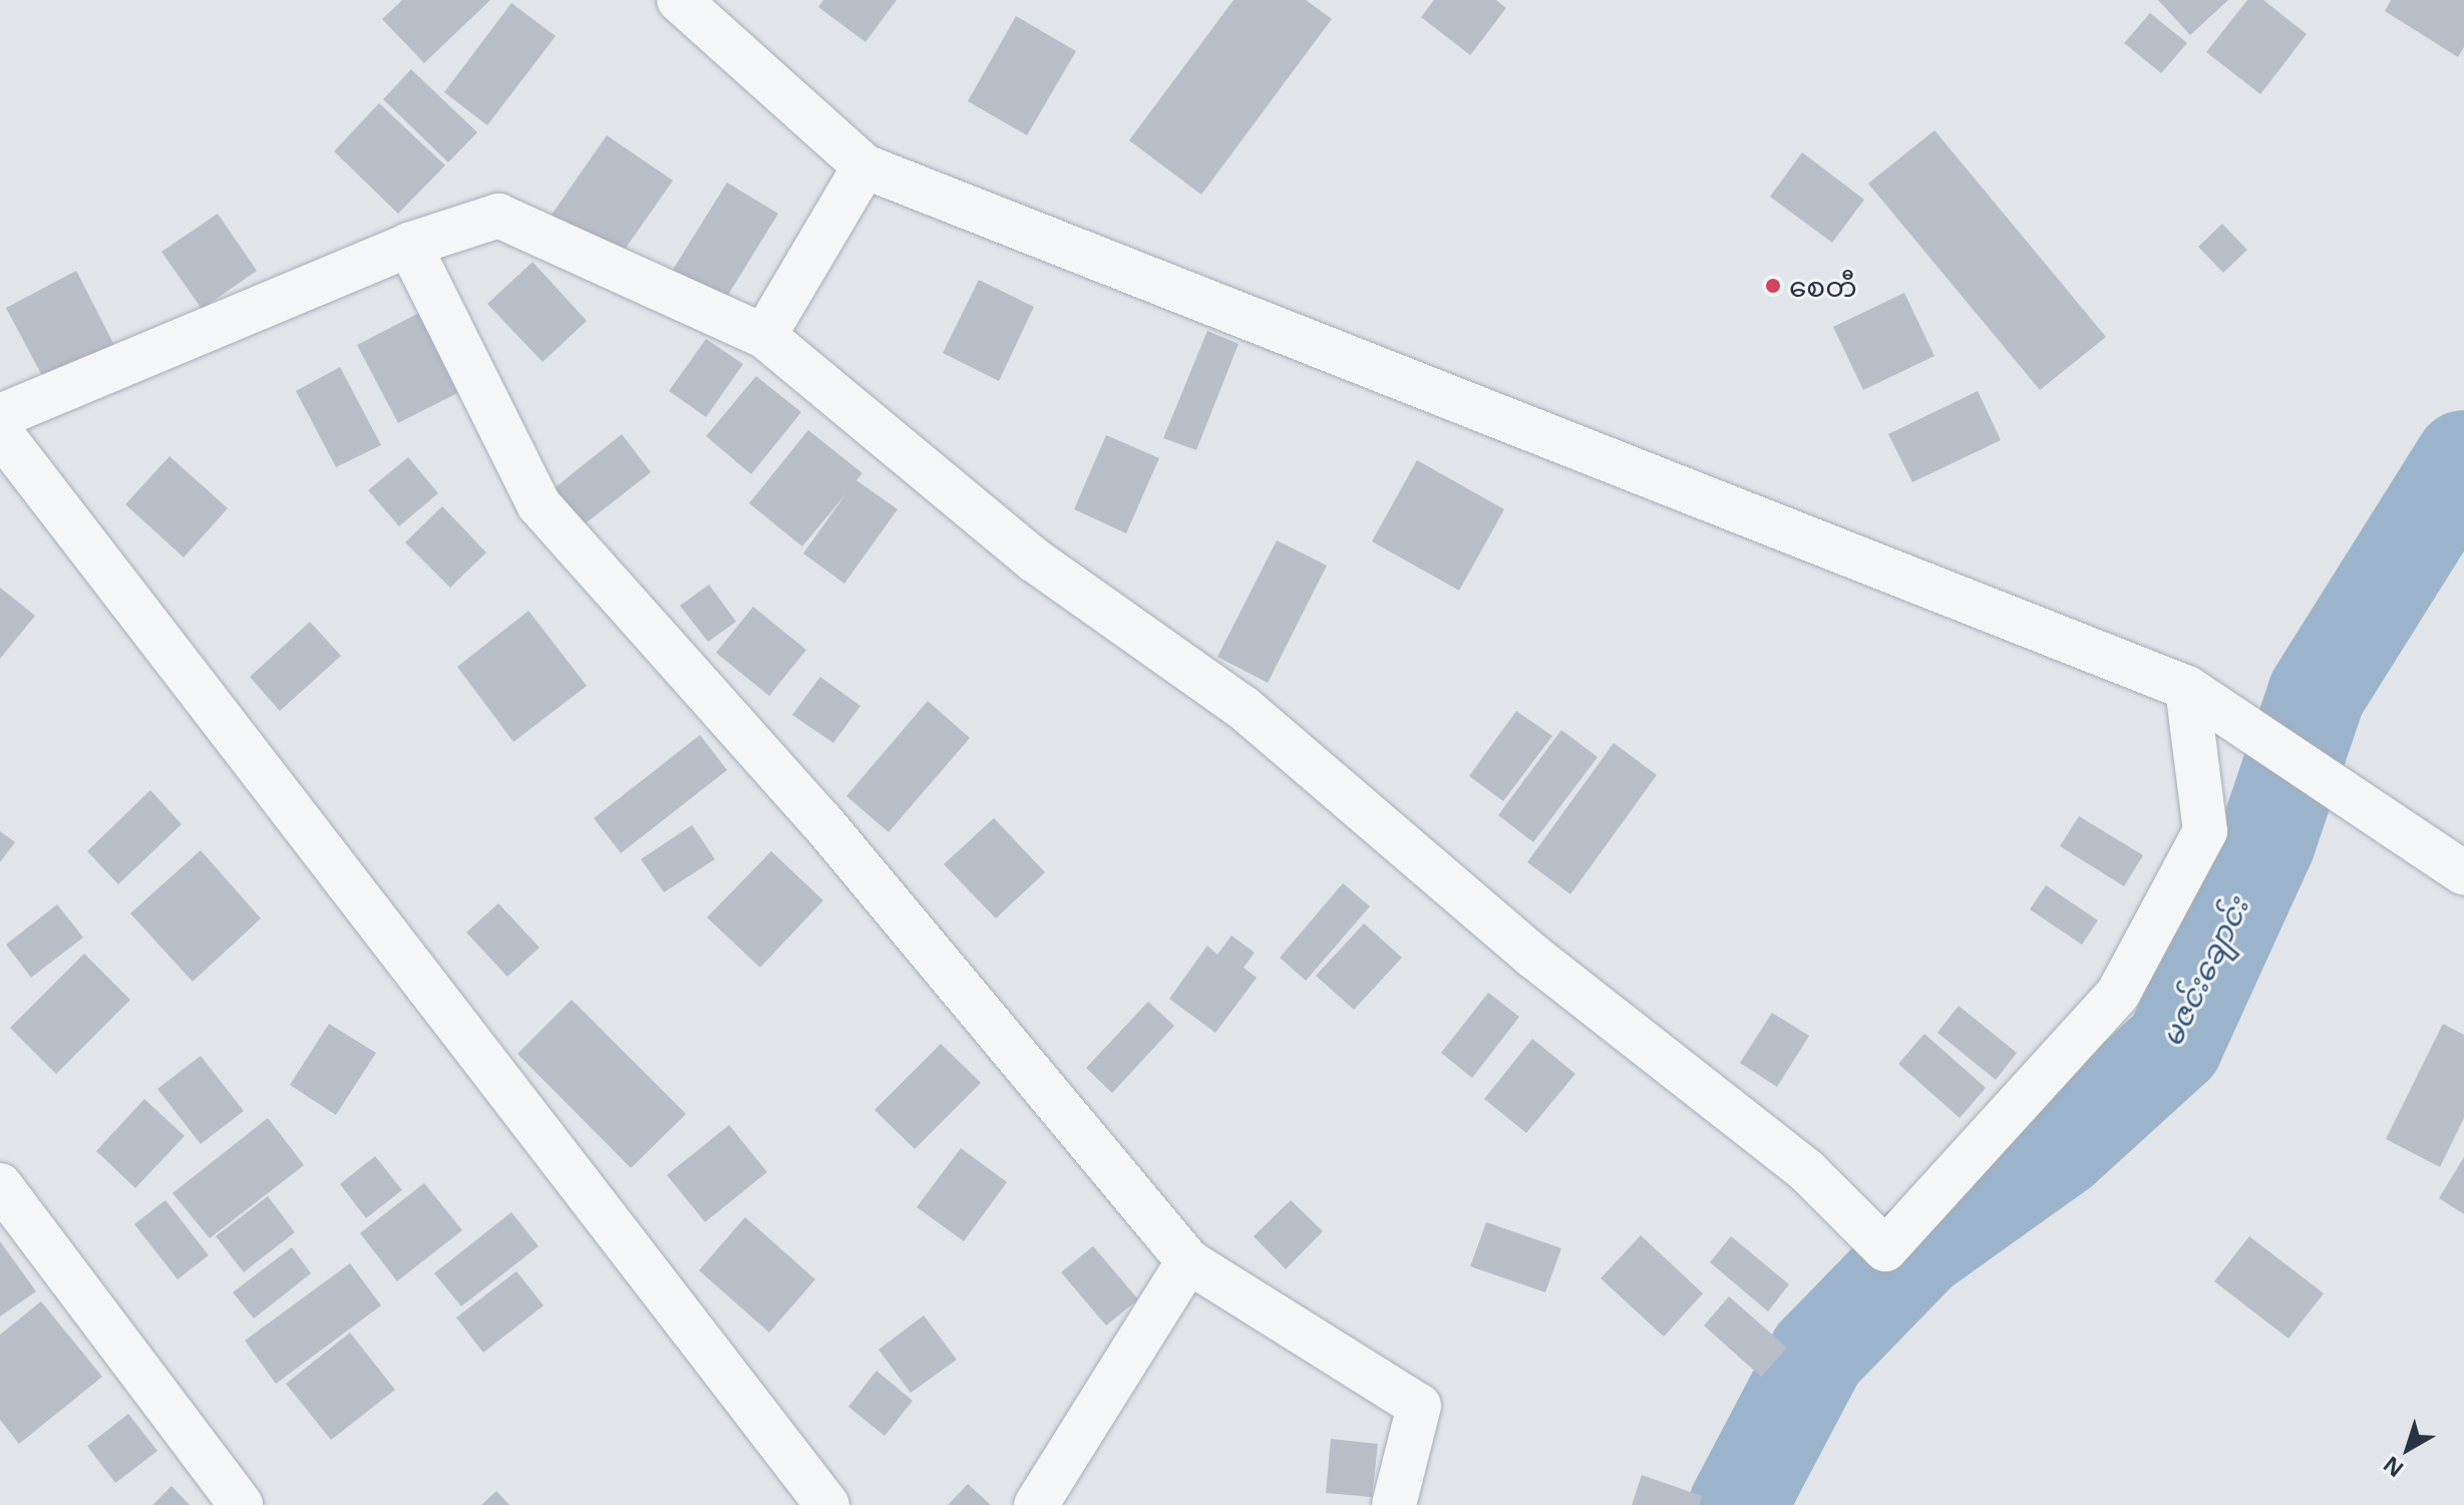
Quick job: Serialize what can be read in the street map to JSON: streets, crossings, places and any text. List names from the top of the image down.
{
  "water": ["မဇင်းချောင်း"],
  "places": ["စေတီ"],
  "north": "bottom left"
}
